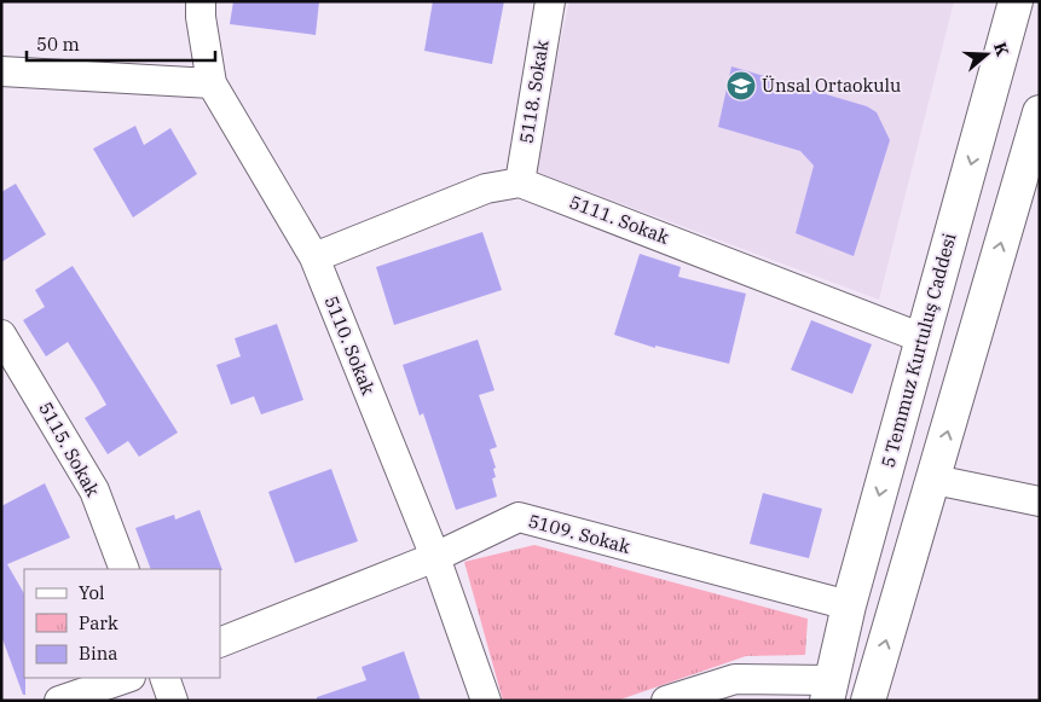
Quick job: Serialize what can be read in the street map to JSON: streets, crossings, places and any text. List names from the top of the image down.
{
  "streets": {
    "main road": ["5 Temmuz Kurtuluş Caddesi"],
    "street": [
      "5118. Sokak",
      "5111. Sokak",
      "5110. Sokak",
      "5115. Sokak",
      "5109. Sokak"
    ]
  },
  "crossings": [
    ["5118. Sokak", "5111. Sokak"],
    ["5111. Sokak", "5 Temmuz Kurtuluş Caddesi"],
    ["5110. Sokak", "5109. Sokak"],
    ["5 Temmuz Kurtuluş Caddesi", "5109. Sokak"]
  ],
  "places": {
    "school or university": ["Ünsal Ortaokulu"]
  },
  "legend": ["Yol", "Park", "Bina"],
  "scale_bar": "50 m",
  "north": "right"
}
